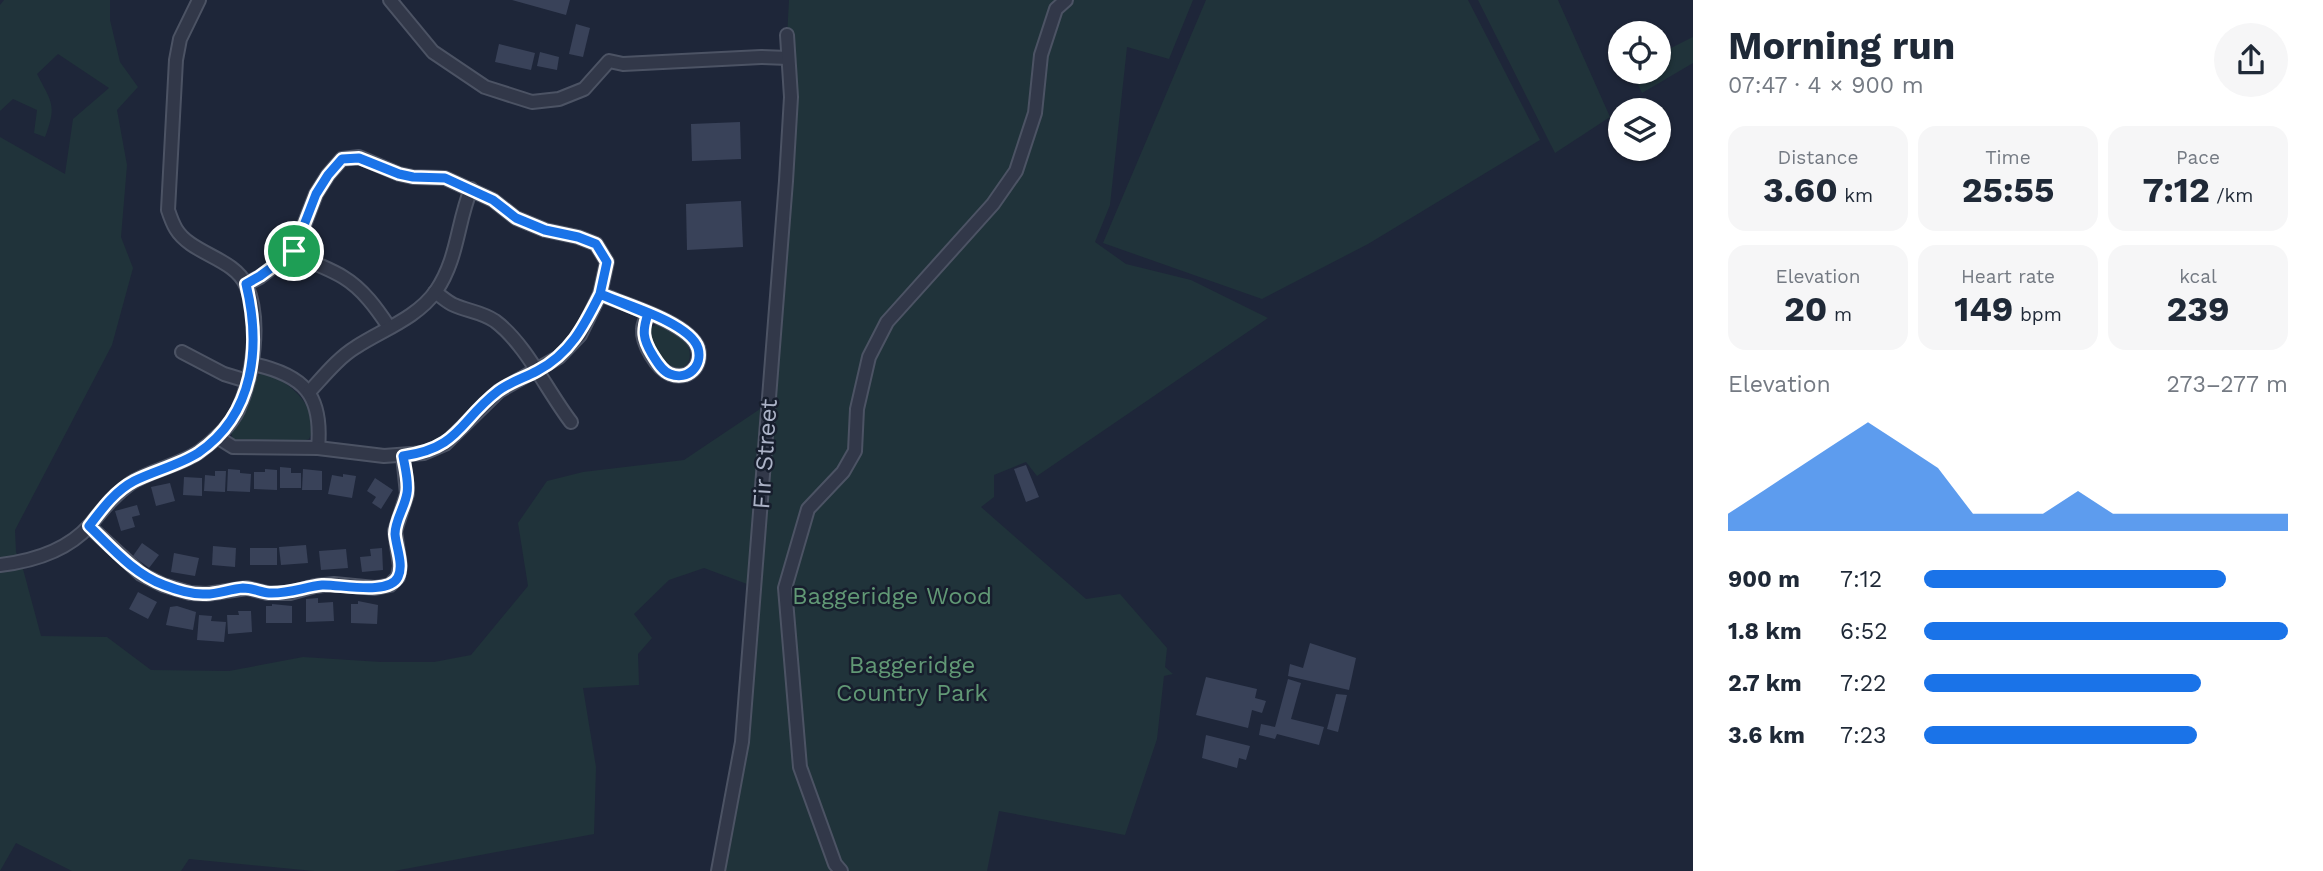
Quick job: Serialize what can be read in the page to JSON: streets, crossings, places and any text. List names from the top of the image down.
{
  "streets": {
    "street": ["Fir Street"]
  },
  "parks": ["Baggeridge Wood", "Baggeridge Country Park"],
  "page": {
    "heading": ["Morning run", "07:47 · 4 × 900 m"],
    "stats": [
      ["Distance", "3.60 km"],
      ["Time", "25:55"],
      ["Pace", "7:12 /km"],
      ["Elevation", "20 m"],
      ["Heart rate", "149 bpm"],
      ["kcal", "239"]
    ],
    "chart": ["Elevation", "273–277 m"],
    "list": [
      {
        "name": "900 m",
        "note": "7:12"
      },
      {
        "name": "1.8 km",
        "note": "6:52"
      },
      {
        "name": "2.7 km",
        "note": "7:22"
      },
      {
        "name": "3.6 km",
        "note": "7:23"
      }
    ]
  }
}
